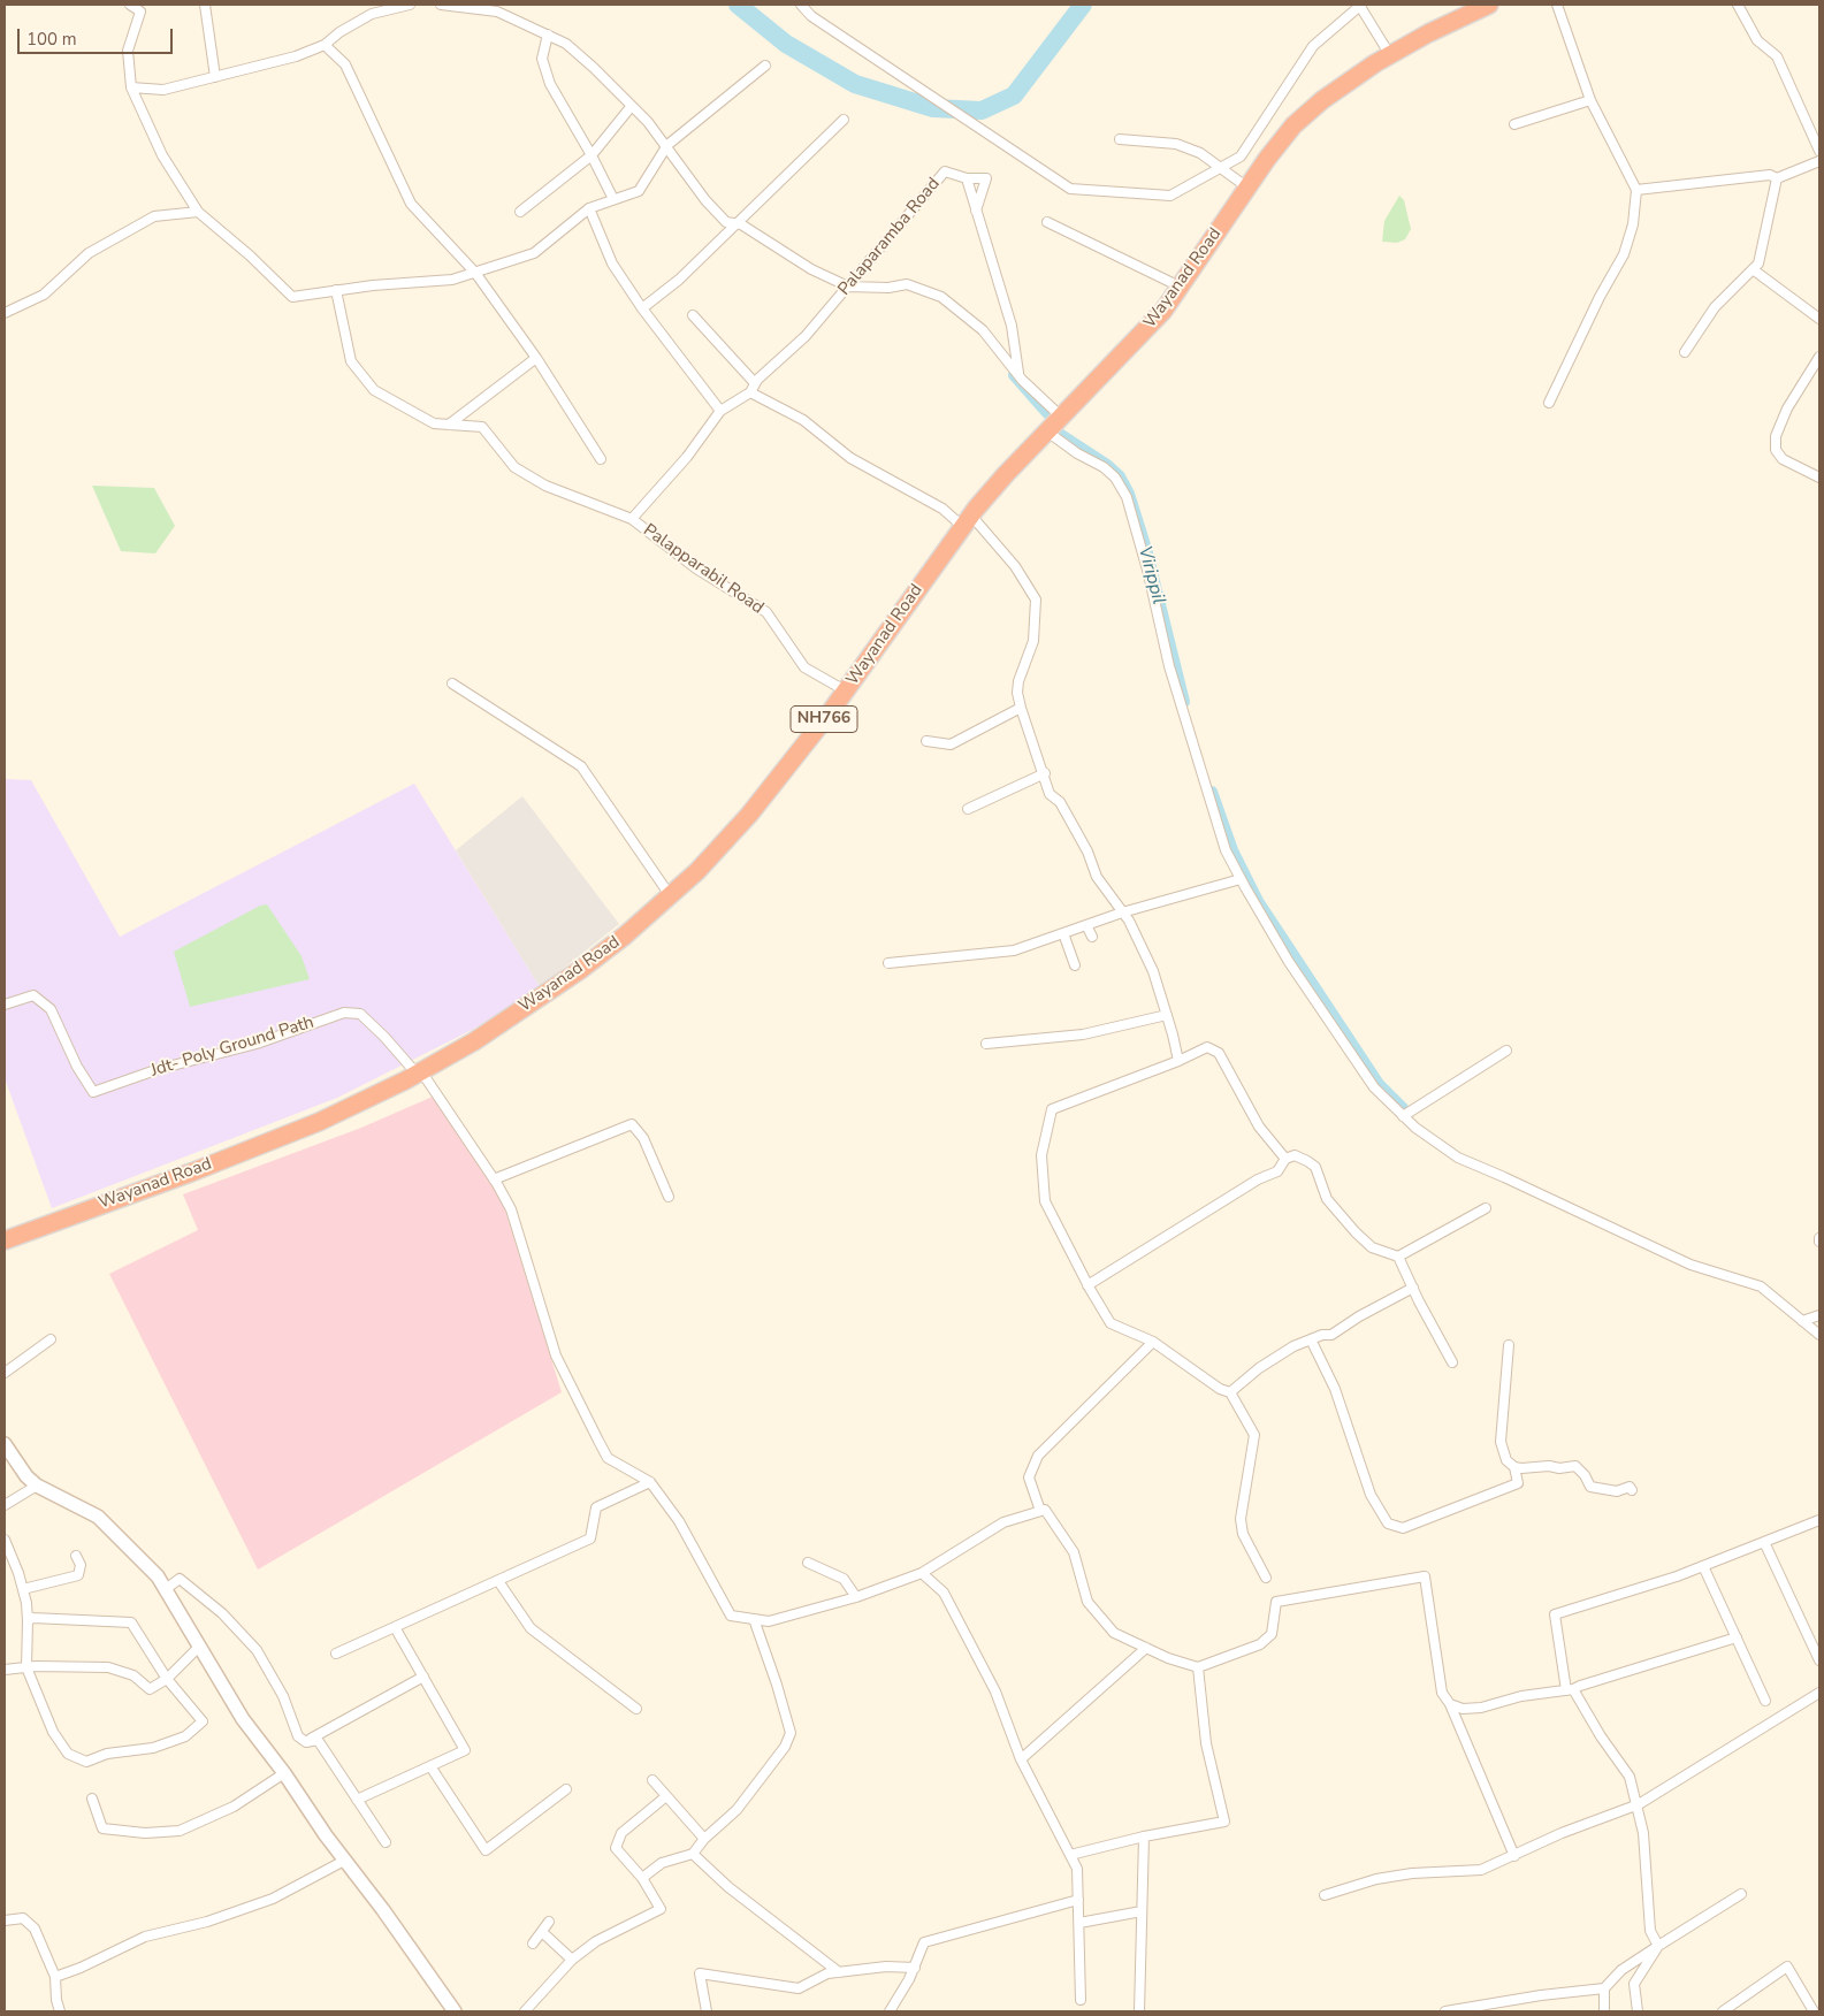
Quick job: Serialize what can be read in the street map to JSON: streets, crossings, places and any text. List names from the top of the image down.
{
  "streets": {
    "highway": ["Wayanad Road", "NH766"],
    "street": ["Palaparamba Road", "Palapparabil Road", "Jdt- Poly Ground Path"]
  },
  "crossings": [
    ["Wayanad Road", "Palapparabil Road"],
    ["Wayanad Road", "Jdt- Poly Ground Path"]
  ],
  "water": ["Virippil"],
  "scale_bar": "100 m"
}
